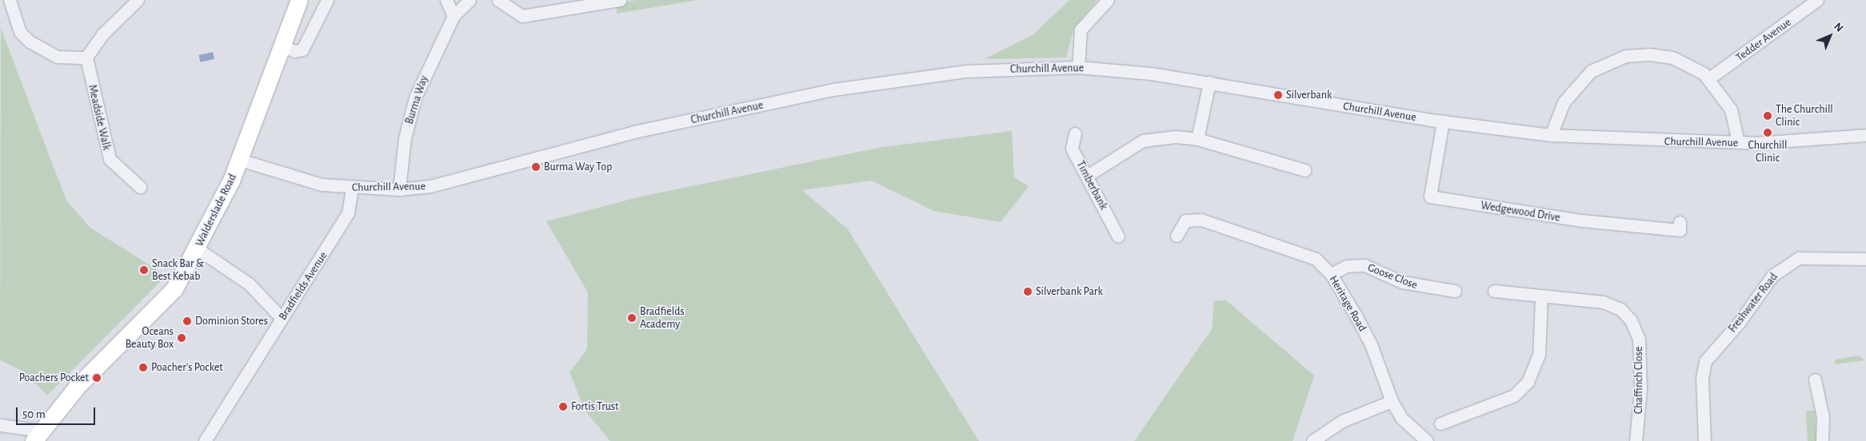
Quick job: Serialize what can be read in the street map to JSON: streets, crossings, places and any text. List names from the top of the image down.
{
  "streets": {
    "street": [
      "Tedder Avenue",
      "Churchill Avenue",
      "Burma Way",
      "Meadside Walk",
      "Timberbank",
      "Walderslade Road",
      "Wedgewood Drive",
      "Goose Close",
      "Bradfields Avenue",
      "Freshwater Road",
      "Heritage Road",
      "Chaffinch Close"
    ]
  },
  "crossings": [
    ["Churchill Avenue", "Burma Way"],
    ["Churchill Avenue", "Walderslade Road"],
    ["Churchill Avenue", "Wedgewood Drive"],
    ["Churchill Avenue", "Bradfields Avenue"],
    ["Goose Close", "Heritage Road"]
  ],
  "places": [
    "Silverbank",
    "The Churchill Clinic",
    "Churchill Clinic",
    "Burma Way Top",
    "Snack Bar & Best Kebab",
    "Silverbank Park",
    "Bradfields Academy",
    "Dominion Stores",
    "Oceans Beauty Box",
    "Poacher's Pocket",
    "Poachers Pocket",
    "Fortis Trust"
  ],
  "scale_bar": "50 m",
  "north": "top right"
}
